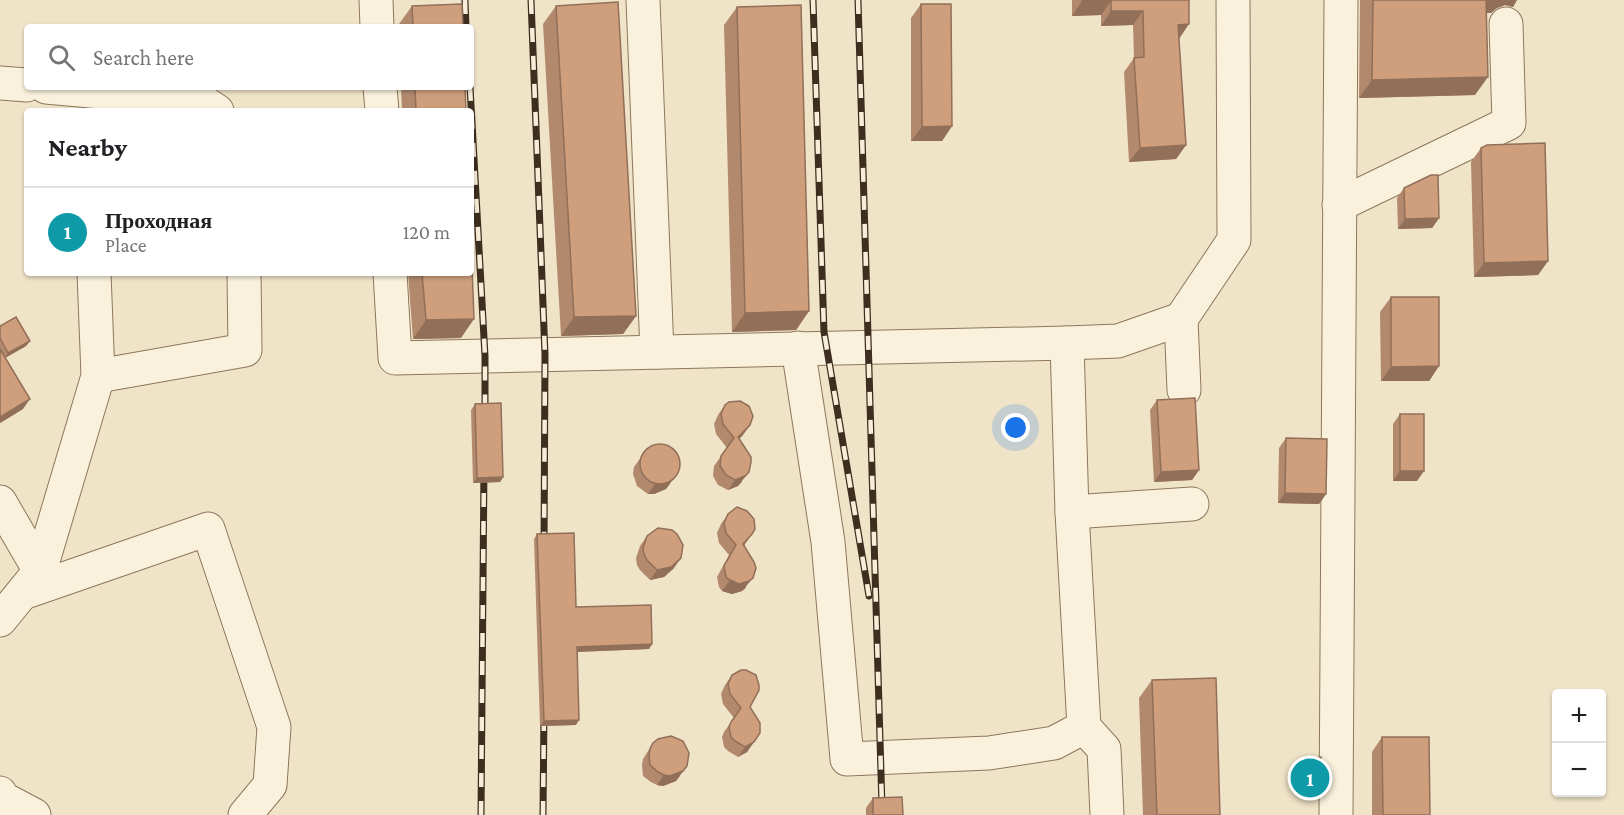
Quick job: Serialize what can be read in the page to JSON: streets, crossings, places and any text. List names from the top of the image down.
{
  "page": {
    "search": "Search here",
    "heading": "Nearby",
    "list": [
      {
        "mark": "1",
        "name": "Проходная",
        "note": "Place",
        "value": "120 m"
      }
    ],
    "map_buttons": ["+", "−"],
    "pins": "1"
  }
}
